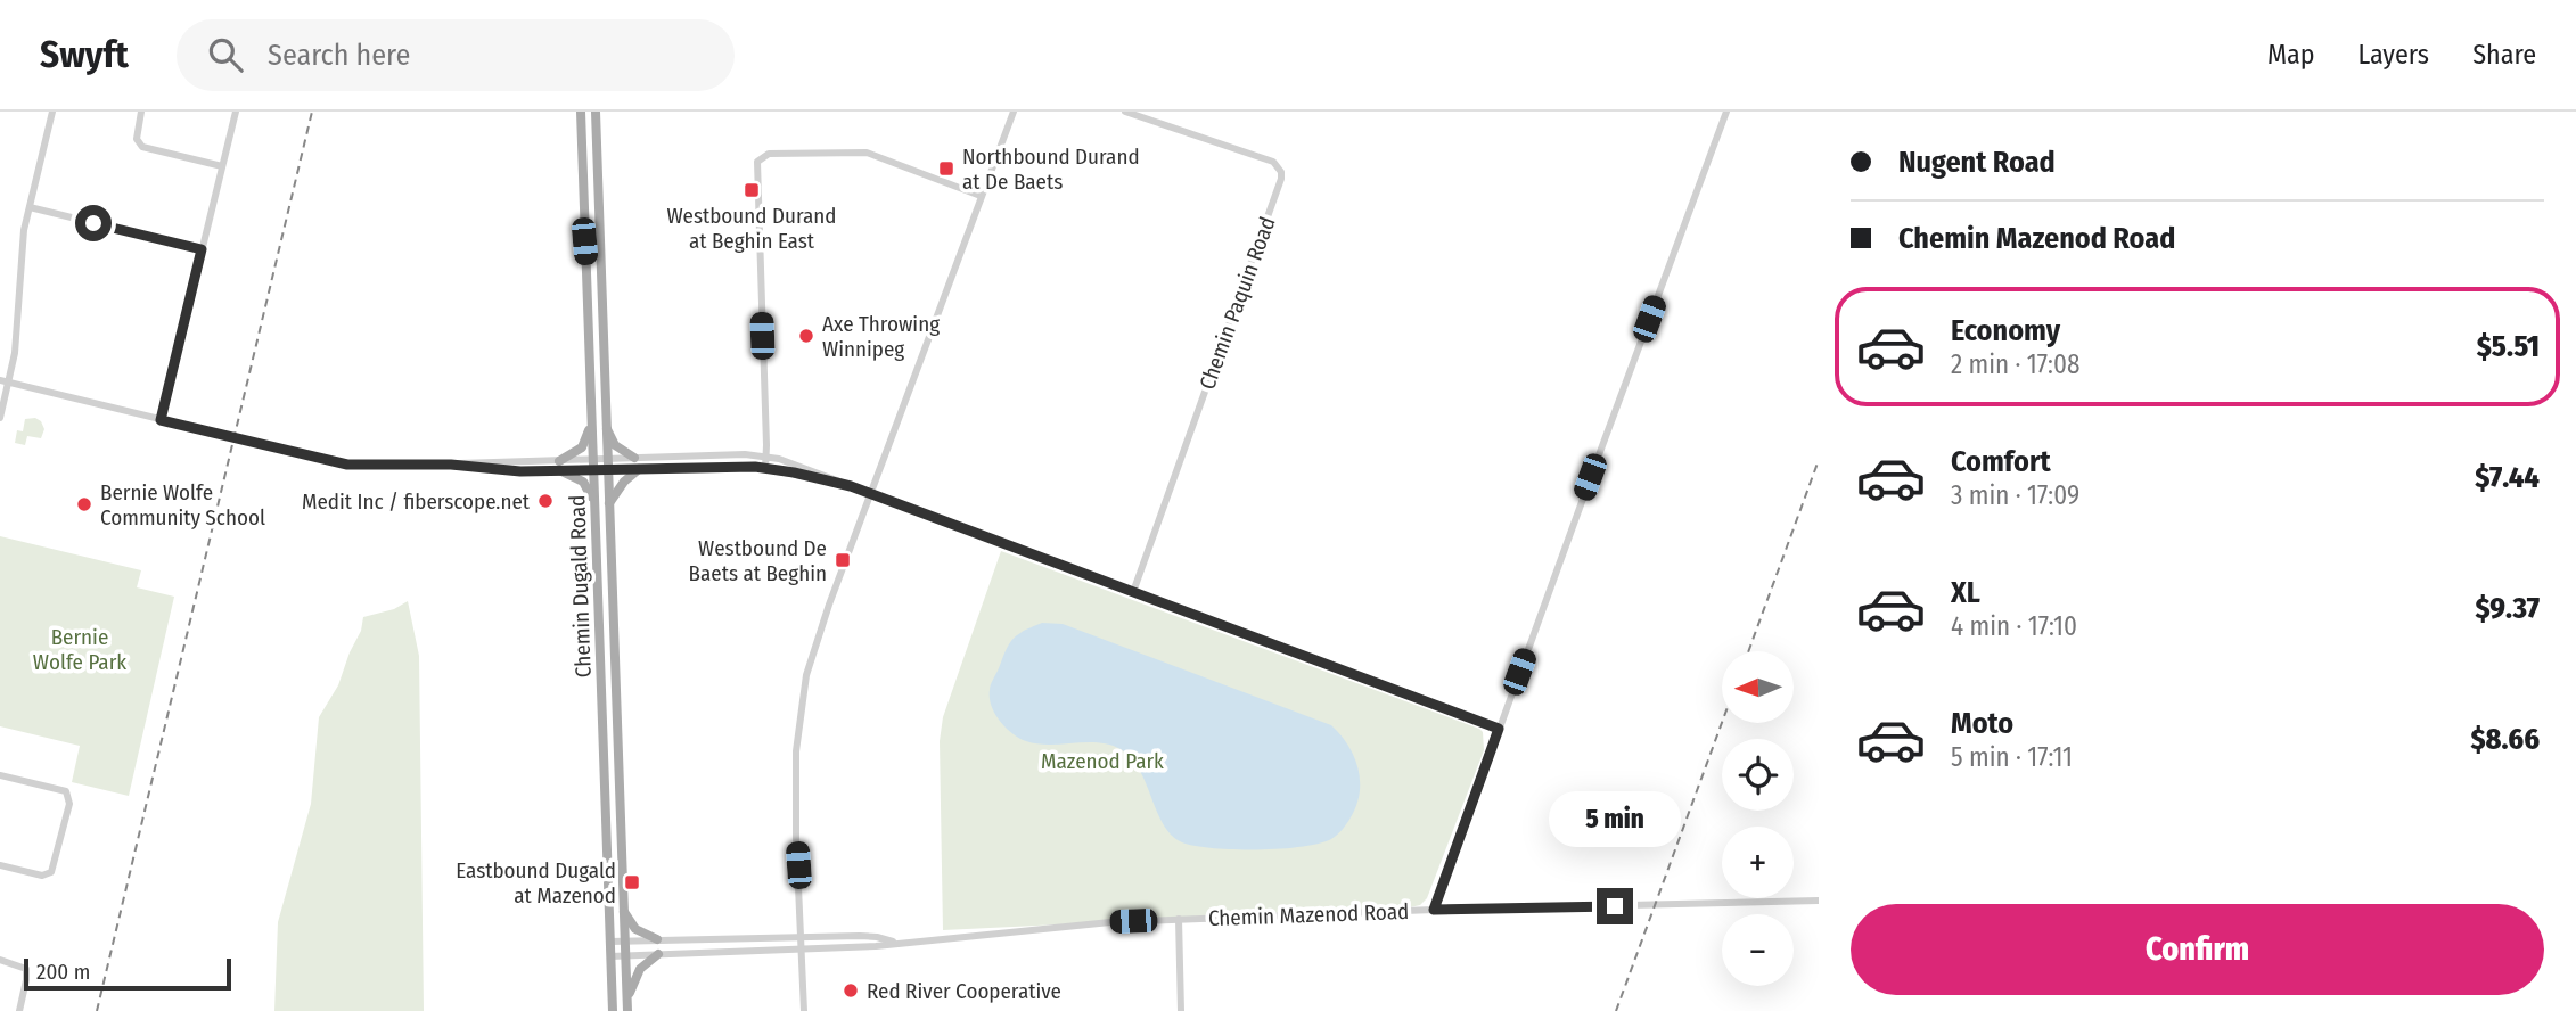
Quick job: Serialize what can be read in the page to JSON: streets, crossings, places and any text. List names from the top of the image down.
{
  "streets": {
    "main road": ["Chemin Dugald Road"],
    "street": ["Chemin Paquin Road", "Chemin Mazenod Road"]
  },
  "crossings": [
    ["Chemin Dugald Road", "Chemin Mazenod Road"]
  ],
  "parks": ["Bernie Wolfe Park", "Mazenod Park"],
  "places": {
    "transit": [
      "Northbound Durand at De Baets",
      "Westbound Durand at Beghin East",
      "Westbound De Baets at Beghin",
      "Eastbound Dugald at Mazenod"
    ],
    "other": [
      "Axe Throwing Winnipeg",
      "Medit Inc / fiberscope.net",
      "Bernie Wolfe Community School",
      "Red River Cooperative"
    ]
  },
  "scale_bar": "200 m",
  "north": "left",
  "page": {
    "header": "Swyft",
    "search": "Search here",
    "nav": ["Map", "Layers", "Share"],
    "banner": ["Nugent Road", "Chemin Mazenod Road"],
    "list": [
      {
        "name": "Economy",
        "note": "2 min · 17:08",
        "value": "$5.51"
      },
      {
        "name": "Comfort",
        "note": "3 min · 17:09",
        "value": "$7.44"
      },
      {
        "name": "XL",
        "note": "4 min · 17:10",
        "value": "$9.37"
      },
      {
        "name": "Moto",
        "note": "5 min · 17:11",
        "value": "$8.66"
      }
    ],
    "map_buttons": ["+", "−"],
    "bubble": "5 min",
    "buttons": "Confirm",
    "scale": "200 m"
  }
}
